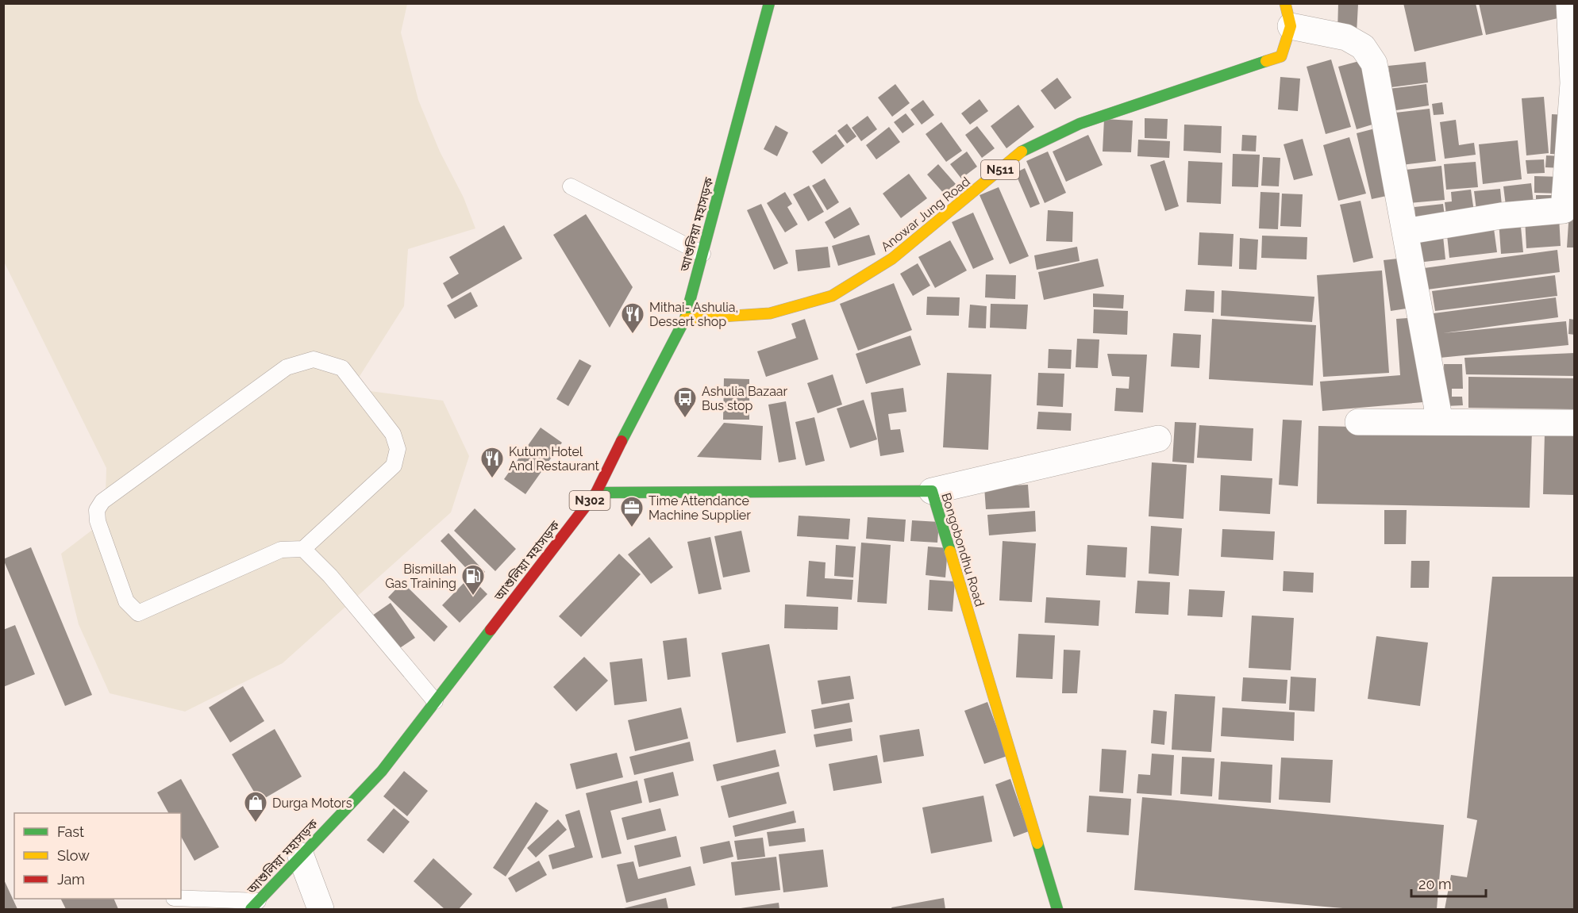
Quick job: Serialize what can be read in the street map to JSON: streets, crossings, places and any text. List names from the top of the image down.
{
  "streets": {
    "main road": [
      "N511",
      "Anowar Jung Road",
      "আশুলিয়া মহাসড়ক",
      "N302",
      "Bongobondhu Road"
    ]
  },
  "crossings": [
    ["Anowar Jung Road", "আশুলিয়া মহাসড়ক"],
    ["আশুলিয়া মহাসড়ক", "Bongobondhu Road"]
  ],
  "places": {
    "restaurant": ["Mithai- Ashulia, Dessert shop", "Kutum Hotel And Restaurant"],
    "bus stop": ["Ashulia Bazaar Bus stop"],
    "office": ["Time Attendance Machine Supplier"],
    "fuel station": ["Bismillah Gas Training"],
    "shop": ["Durga Motors"]
  },
  "legend": ["Fast", "Slow", "Jam"],
  "scale_bar": "20 m"
}
